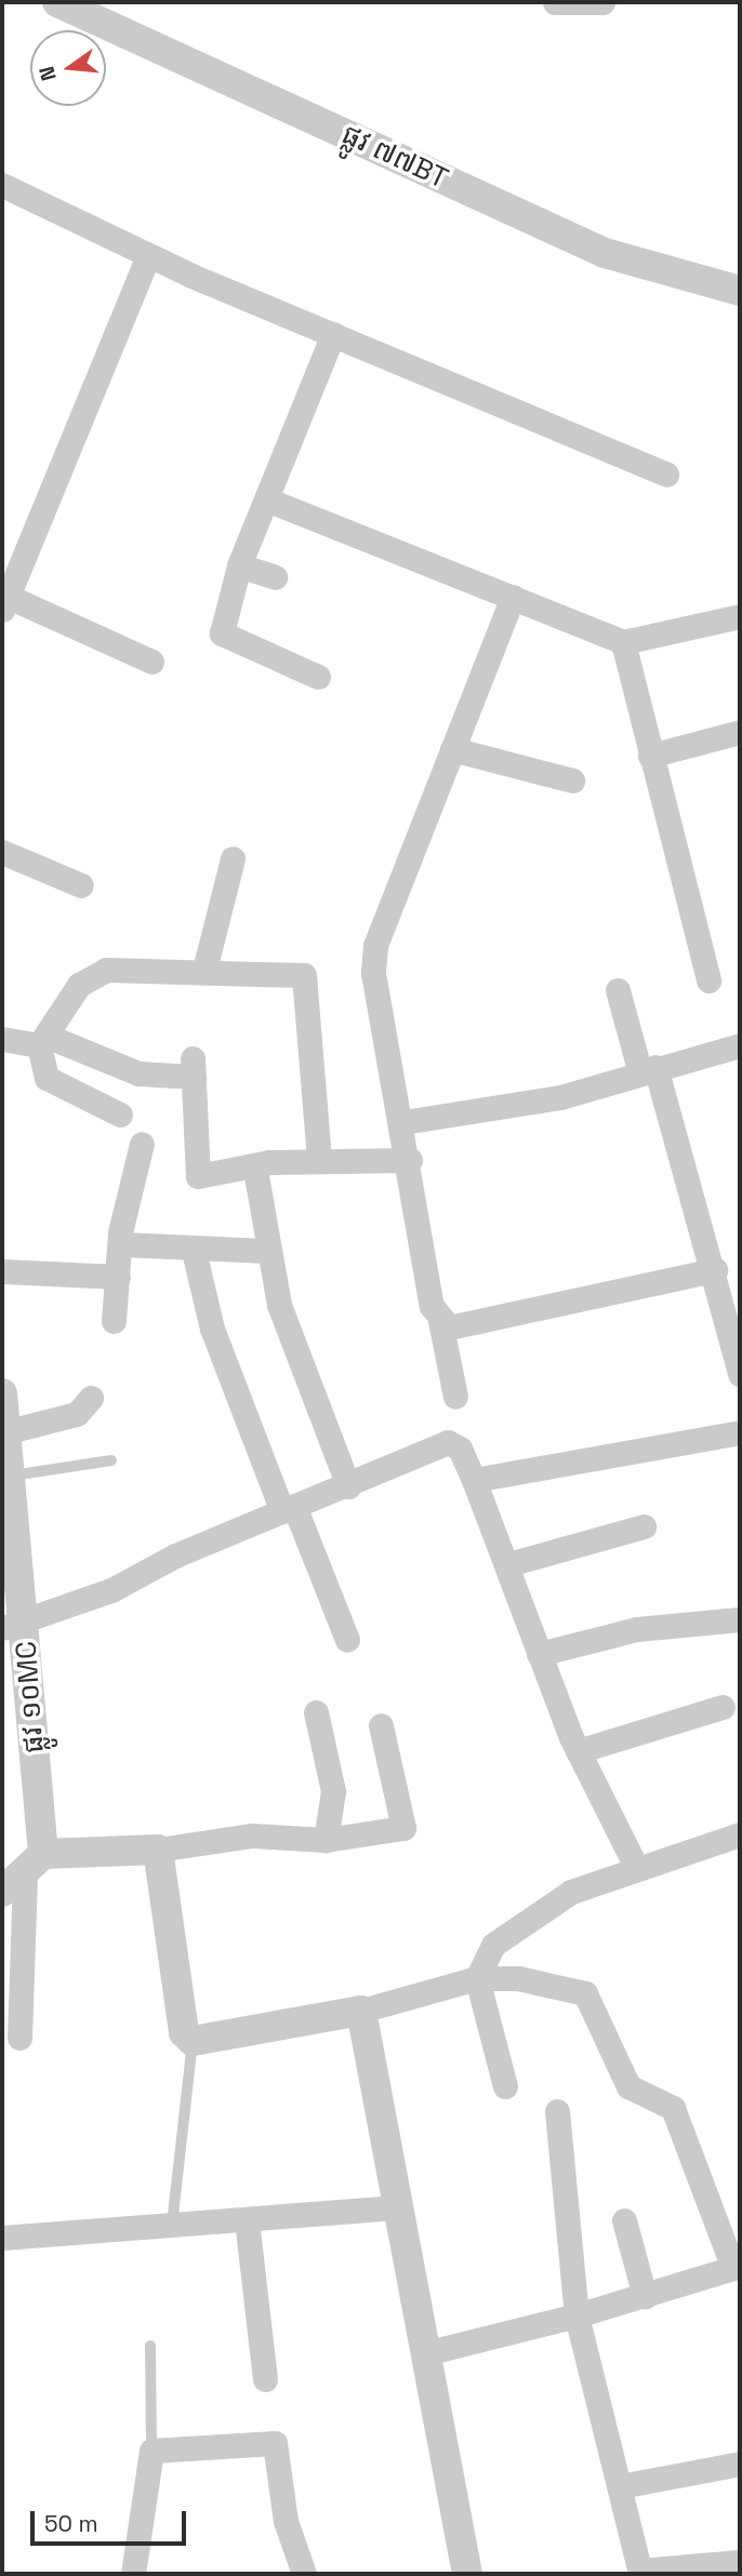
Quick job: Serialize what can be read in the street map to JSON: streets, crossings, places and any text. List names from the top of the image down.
{
  "streets": {
    "street": ["ផ្លូវ ៧៧BT", "ផ្លូវ ១០MC"]
  },
  "scale_bar": "50 m",
  "north": "left"
}
